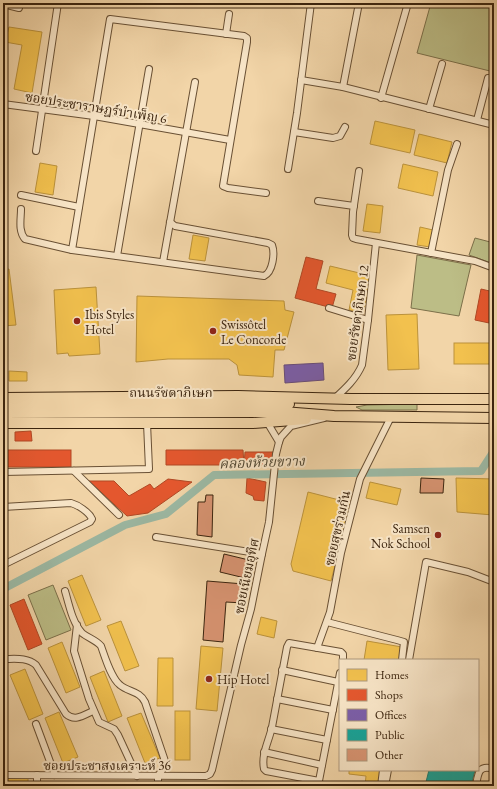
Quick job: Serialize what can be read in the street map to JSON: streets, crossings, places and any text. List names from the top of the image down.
{
  "streets": {
    "main road": ["ถนนรัชดาภิเษก"],
    "street": [
      "ซอยประชาราษฎร์บำเพ็ญ 6",
      "ซอยรัชดาภิเษก 12",
      "ซอยสุขร่วมกัน",
      "ซอยเนียมอุทิศ",
      "ซอยประชาสงเคราะห์ 36"
    ]
  },
  "crossings": [
    ["ซอยรัชดาภิเษก 12", "ถนนรัชดาภิเษก"],
    ["ถนนรัชดาภิเษก", "ซอยสุขร่วมกัน"],
    ["ถนนรัชดาภิเษก", "ซอยเนียมอุทิศ"],
    ["ซอยเนียมอุทิศ", "ซอยประชาสงเคราะห์ 36"]
  ],
  "water": ["คลองห้วยขวาง"],
  "places": [
    "Ibis Styles Hotel",
    "Swissôtel Le Concorde",
    "Samsen Nok School",
    "Hip Hotel"
  ],
  "legend": [
    "Homes",
    "Shops",
    "Offices",
    "Public",
    "Other"
  ]
}
